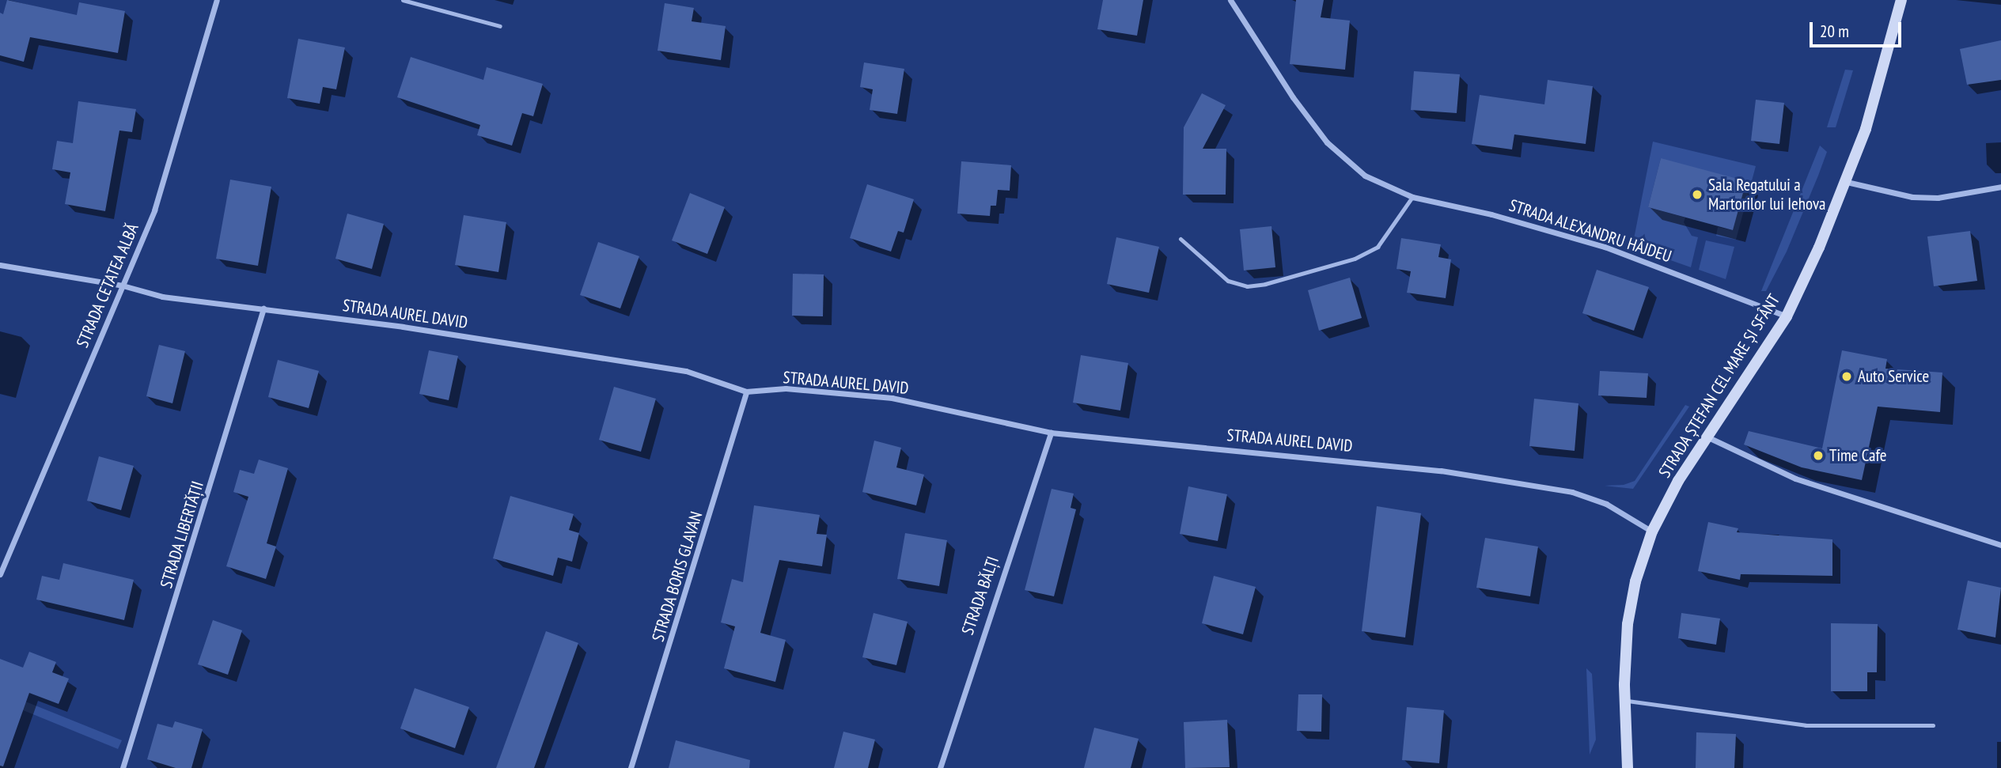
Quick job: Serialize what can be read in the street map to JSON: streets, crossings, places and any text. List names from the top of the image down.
{
  "streets": {
    "main road": ["STRADA ȘTEFAN CEL MARE ȘI SFÂNT"],
    "street": [
      "STRADA ALEXANDRU HÂJDEU",
      "STRADA CETATEA ALBĂ",
      "STRADA AUREL DAVID",
      "STRADA LIBERTĂȚII",
      "STRADA BORIS GLAVAN",
      "STRADA BĂLȚI"
    ]
  },
  "crossings": [
    ["STRADA ALEXANDRU HÂJDEU", "STRADA ȘTEFAN CEL MARE ȘI SFÂNT"],
    ["STRADA CETATEA ALBĂ", "STRADA AUREL DAVID"],
    ["STRADA AUREL DAVID", "STRADA ȘTEFAN CEL MARE ȘI SFÂNT"],
    ["STRADA AUREL DAVID", "STRADA LIBERTĂȚII"],
    ["STRADA AUREL DAVID", "STRADA BORIS GLAVAN"],
    ["STRADA AUREL DAVID", "STRADA BĂLȚI"]
  ],
  "places": ["Sala Regatului a Martorilor lui Iehova", "Auto Service", "Time Cafe"],
  "scale_bar": "20 m"
}
